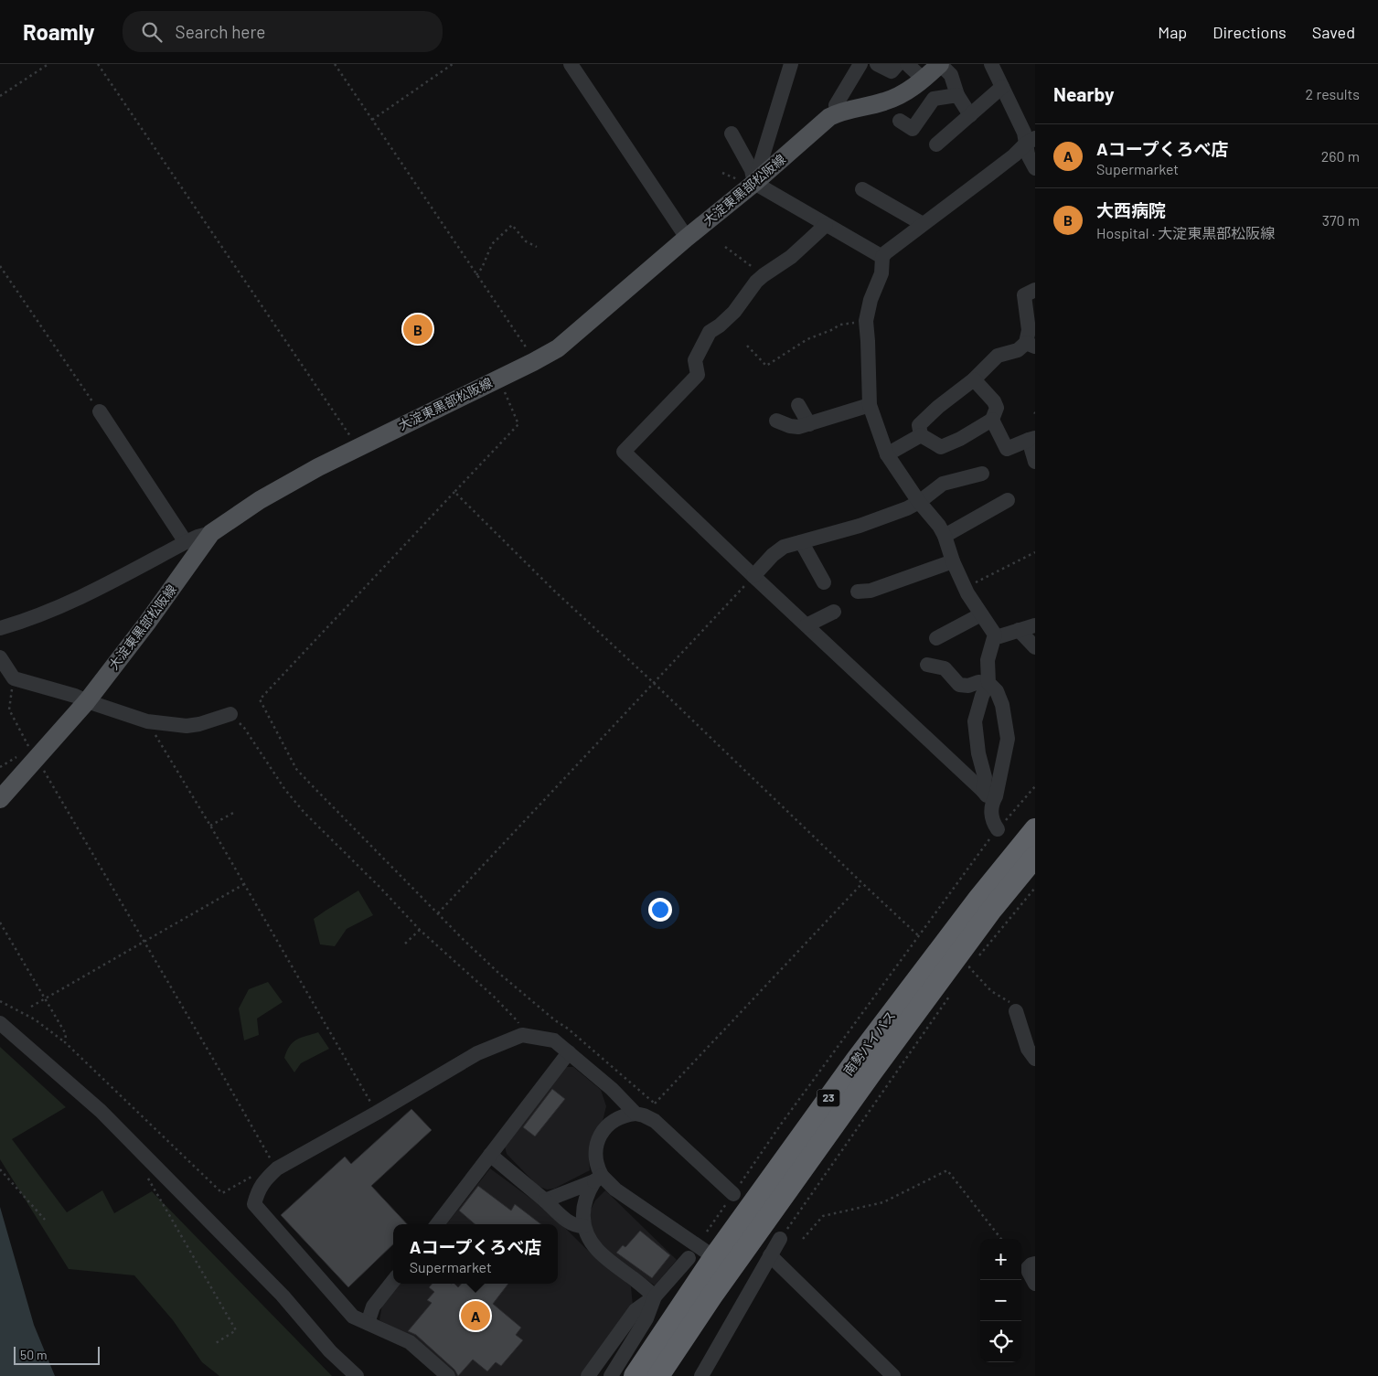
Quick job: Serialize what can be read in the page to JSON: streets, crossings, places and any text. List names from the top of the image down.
{
  "streets": {
    "highway": ["南勢バイパス", "23"],
    "main road": ["大淀東黒部松阪線"]
  },
  "scale_bar": "50 m",
  "page": {
    "header": "Roamly",
    "search": "Search here",
    "nav": ["Map", "Directions", "Saved"],
    "heading": ["Nearby", "2 results"],
    "list": [
      {
        "mark": "A",
        "name": "Aコープくろべ店",
        "note": "Supermarket",
        "value": "260 m"
      },
      {
        "mark": "B",
        "name": "大西病院",
        "note": "Hospital · 大淀東黒部松阪線",
        "value": "370 m"
      }
    ],
    "pins": ["B", "A"],
    "popup": ["Aコープくろべ店", "Supermarket"],
    "map_buttons": ["+", "−"],
    "scale": "50 m"
  }
}
